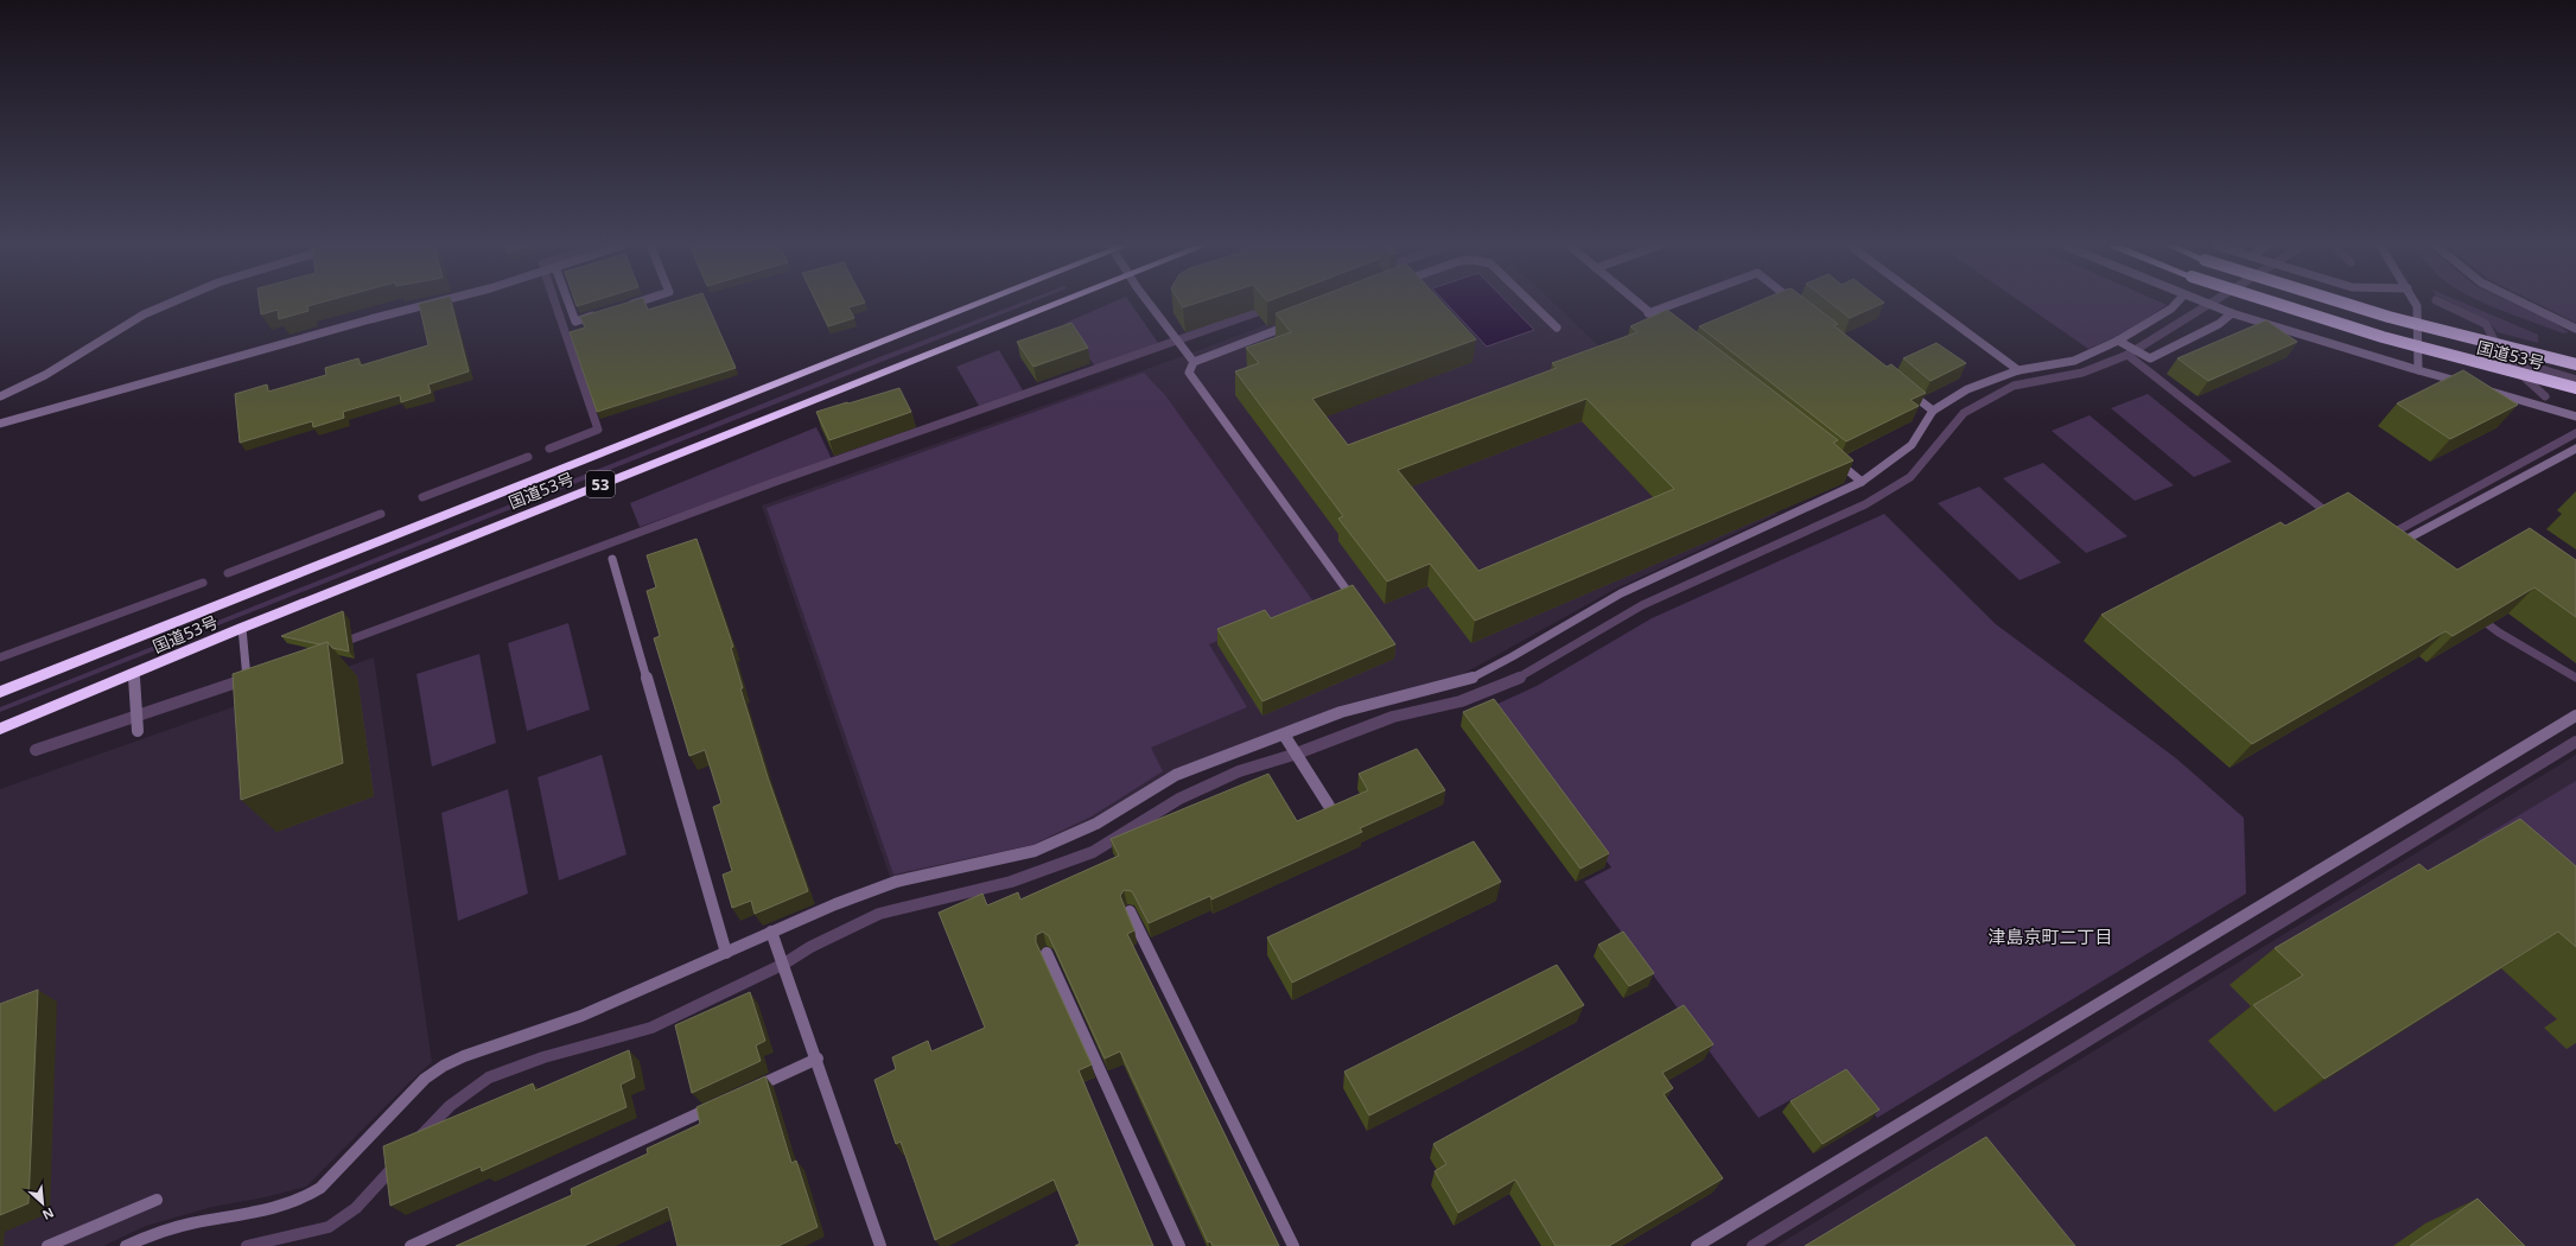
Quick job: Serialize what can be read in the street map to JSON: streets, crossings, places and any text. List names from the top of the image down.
{
  "streets": {
    "highway": ["国道53号", "53"]
  },
  "districts": ["津島京町二丁目"],
  "north": "bottom right"
}
